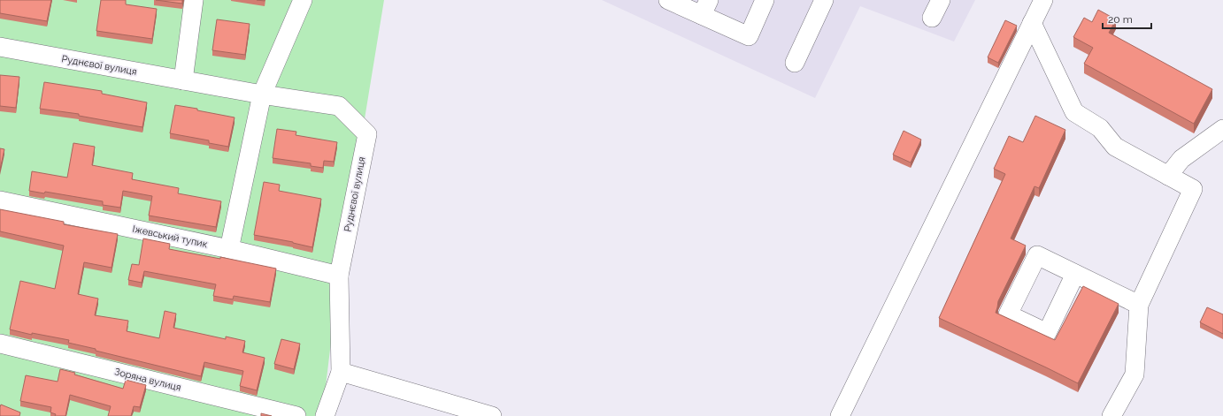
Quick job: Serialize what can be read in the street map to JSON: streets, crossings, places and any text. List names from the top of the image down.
{
  "streets": {
    "street": ["Руднєвої вулиця", "Іжевський тупик", "Зоряна вулиця"]
  },
  "crossings": [
    ["Руднєвої вулиця", "Іжевський тупик"]
  ],
  "scale_bar": "20 m"
}
